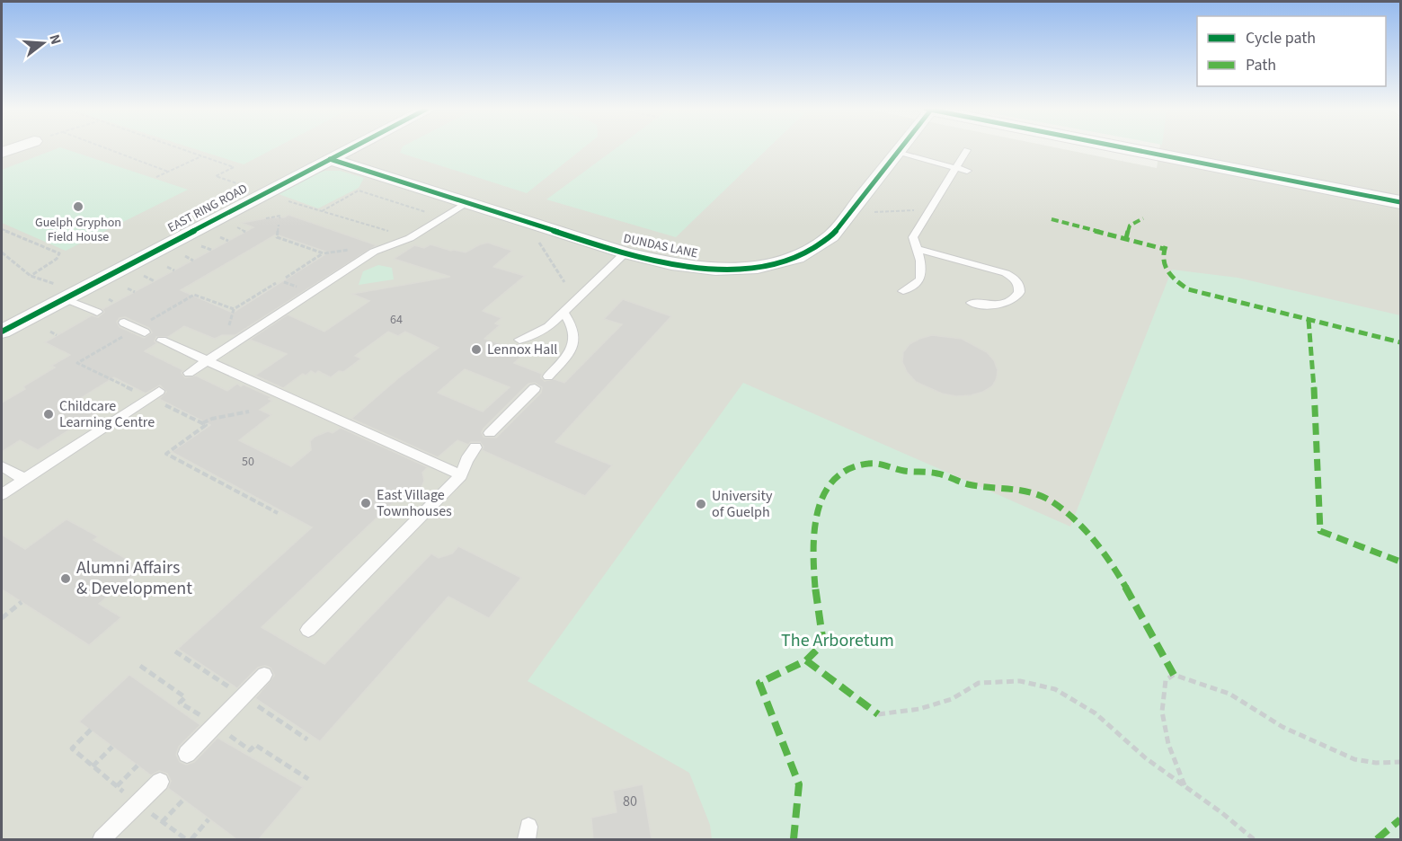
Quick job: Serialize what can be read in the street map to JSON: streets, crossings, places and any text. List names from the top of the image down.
{
  "streets": {
    "street": ["EAST RING ROAD", "DUNDAS LANE"]
  },
  "crossings": [
    ["EAST RING ROAD", "DUNDAS LANE"]
  ],
  "parks": ["The Arboretum"],
  "places": [
    "Guelph Gryphon Field House",
    "Lennox Hall",
    "Childcare Learning Centre",
    "East Village Townhouses",
    "University of Guelph",
    "Alumni Affairs & Development"
  ],
  "house_numbers": ["64", "50", "80"],
  "legend": ["Cycle path", "Path"],
  "north": "right"
}
